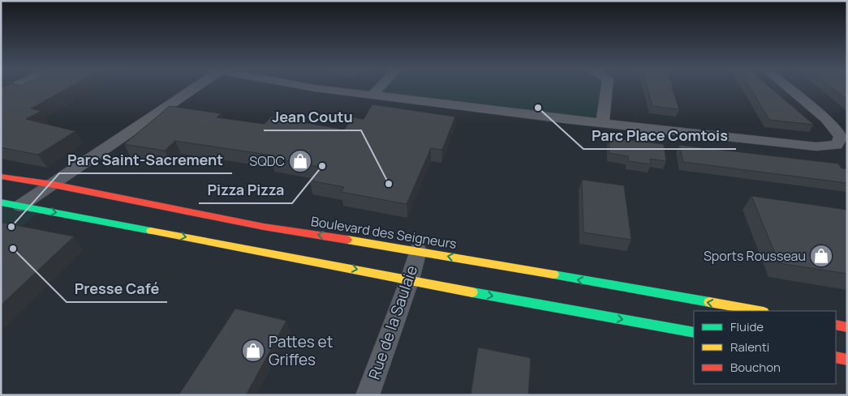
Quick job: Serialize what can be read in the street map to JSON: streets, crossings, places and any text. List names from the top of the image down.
{
  "streets": {
    "main road": ["Boulevard des Seigneurs"],
    "street": ["Rue de la Saulaie"]
  },
  "crossings": [
    ["Boulevard des Seigneurs", "Rue de la Saulaie"]
  ],
  "places": {
    "other": [
      "Parc Place Comtois",
      "Pizza Pizza",
      "Jean Coutu",
      "Parc Saint-Sacrement",
      "Presse Café"
    ],
    "shop": ["SQDC", "Sports Rousseau", "Pattes et Griffes"]
  },
  "legend": ["Fluide", "Ralenti", "Bouchon"]
}
